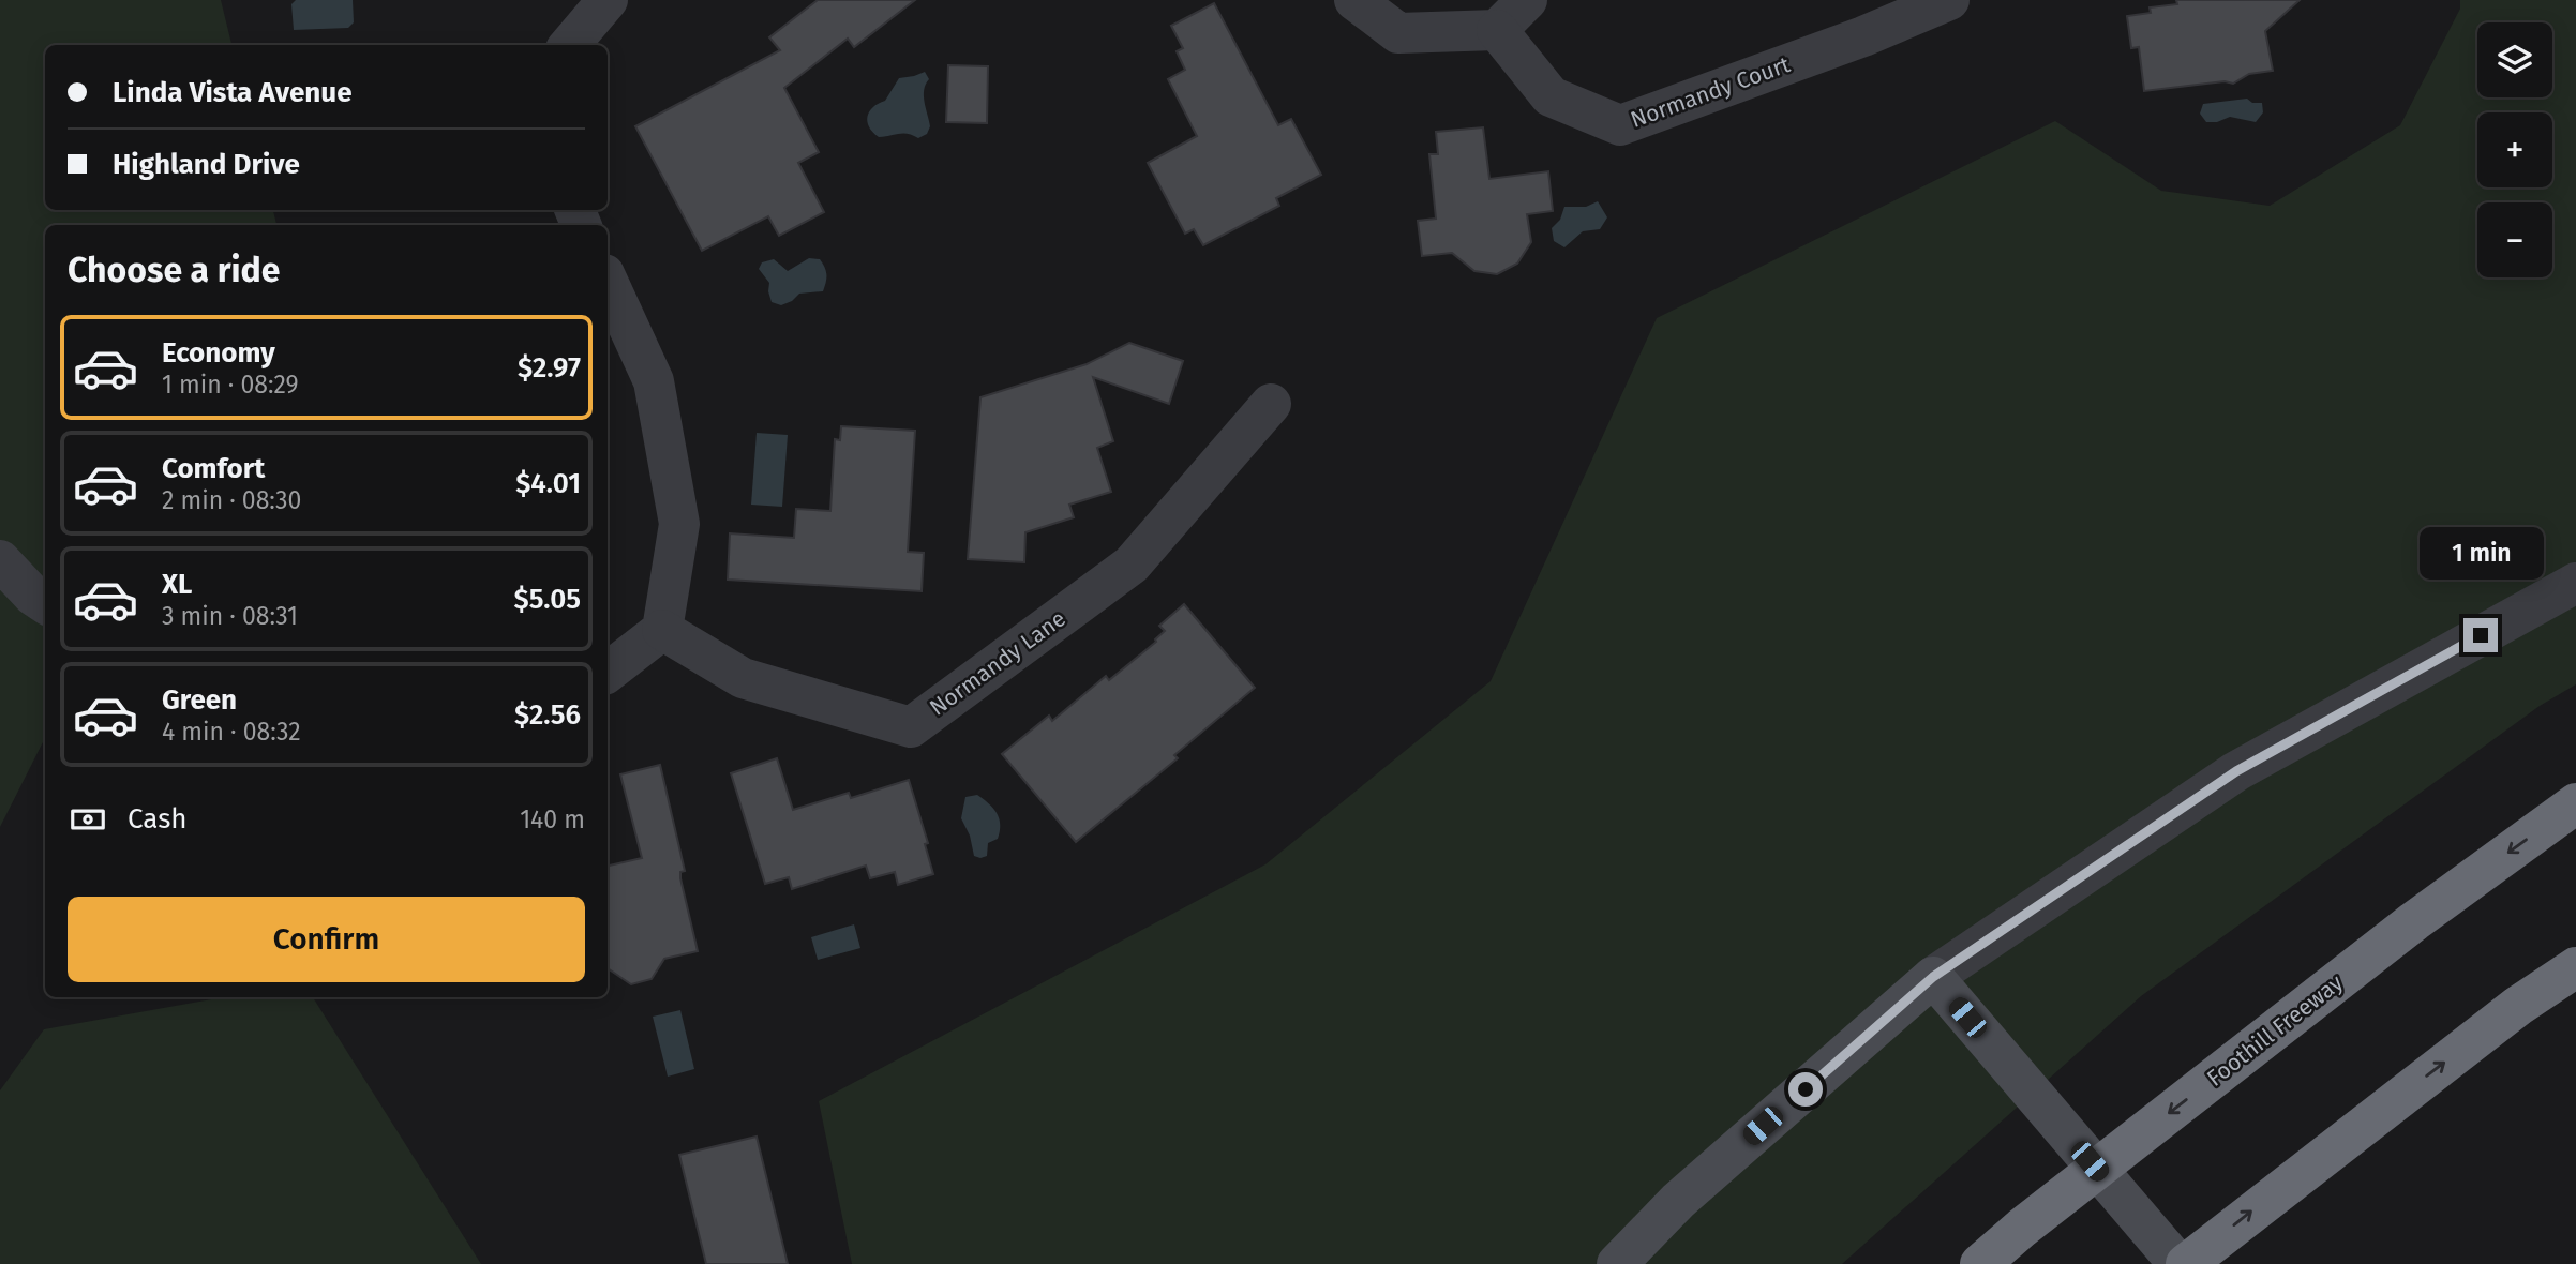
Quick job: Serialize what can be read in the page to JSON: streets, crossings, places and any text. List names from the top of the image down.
{
  "streets": {
    "highway": ["Foothill Freeway"],
    "street": ["Normandy Court", "Normandy Lane"]
  },
  "page": {
    "map_buttons": ["+", "−"],
    "banner": ["Linda Vista Avenue", "Highland Drive"],
    "heading": "Choose a ride",
    "list": [
      {
        "name": "Economy",
        "note": "1 min · 08:29",
        "value": "$2.97"
      },
      {
        "name": "Comfort",
        "note": "2 min · 08:30",
        "value": "$4.01"
      },
      {
        "name": "XL",
        "note": "3 min · 08:31",
        "value": "$5.05"
      },
      {
        "name": "Green",
        "note": "4 min · 08:32",
        "value": "$2.56"
      }
    ],
    "bubble": "1 min",
    "pay": ["Cash", "140 m"],
    "buttons": "Confirm"
  }
}
